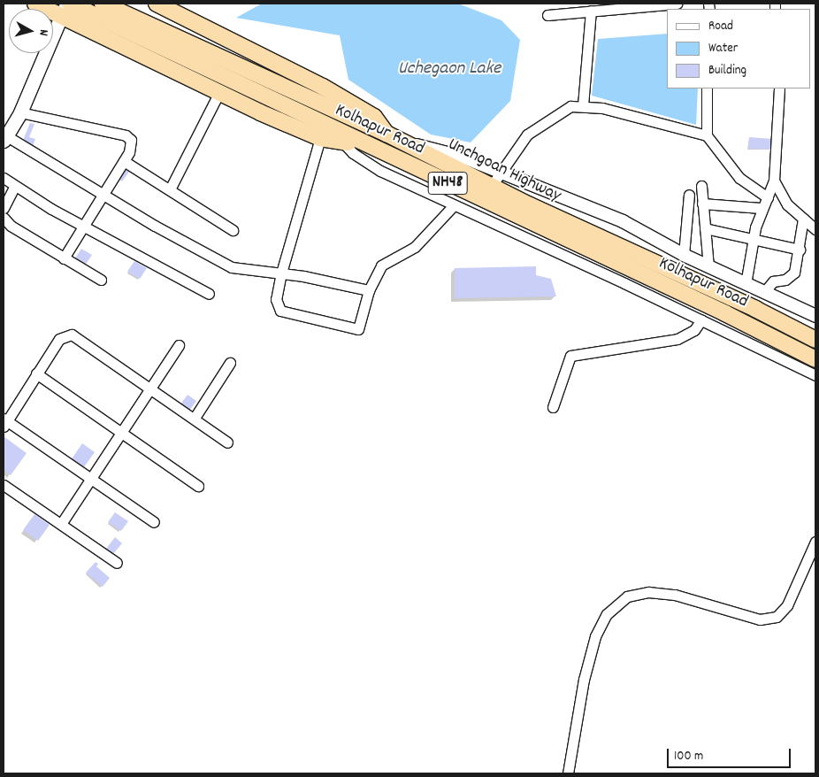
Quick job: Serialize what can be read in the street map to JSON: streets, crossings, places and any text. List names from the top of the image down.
{
  "streets": {
    "highway": ["Kolhapur Road", "Unchgoan Highway", "NH48"]
  },
  "water": ["Uchegaon Lake"],
  "legend": ["Road", "Water", "Building"],
  "scale_bar": "100 m",
  "north": "right"
}
